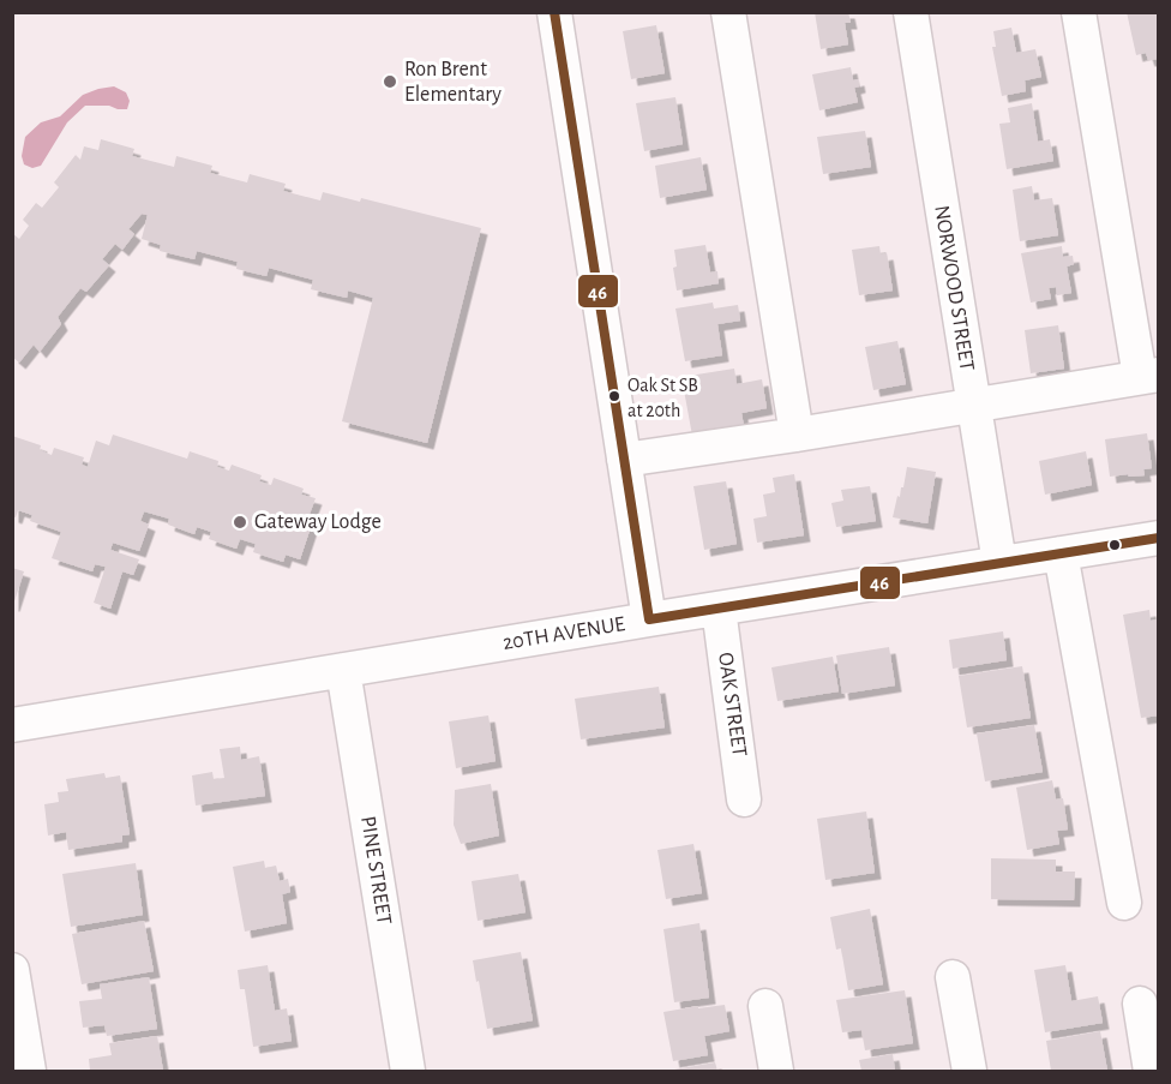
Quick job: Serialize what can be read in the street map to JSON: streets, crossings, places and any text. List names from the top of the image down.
{
  "streets": {
    "street": [
      "NORWOOD STREET",
      "20TH AVENUE",
      "OAK STREET",
      "PINE STREET"
    ]
  },
  "crossings": [
    ["NORWOOD STREET", "20TH AVENUE"],
    ["20TH AVENUE", "OAK STREET"],
    ["20TH AVENUE", "PINE STREET"]
  ],
  "places": ["Ron Brent Elementary", "Oak St SB at 20th", "Gateway Lodge"],
  "lines": ["transit line 46"]
}
